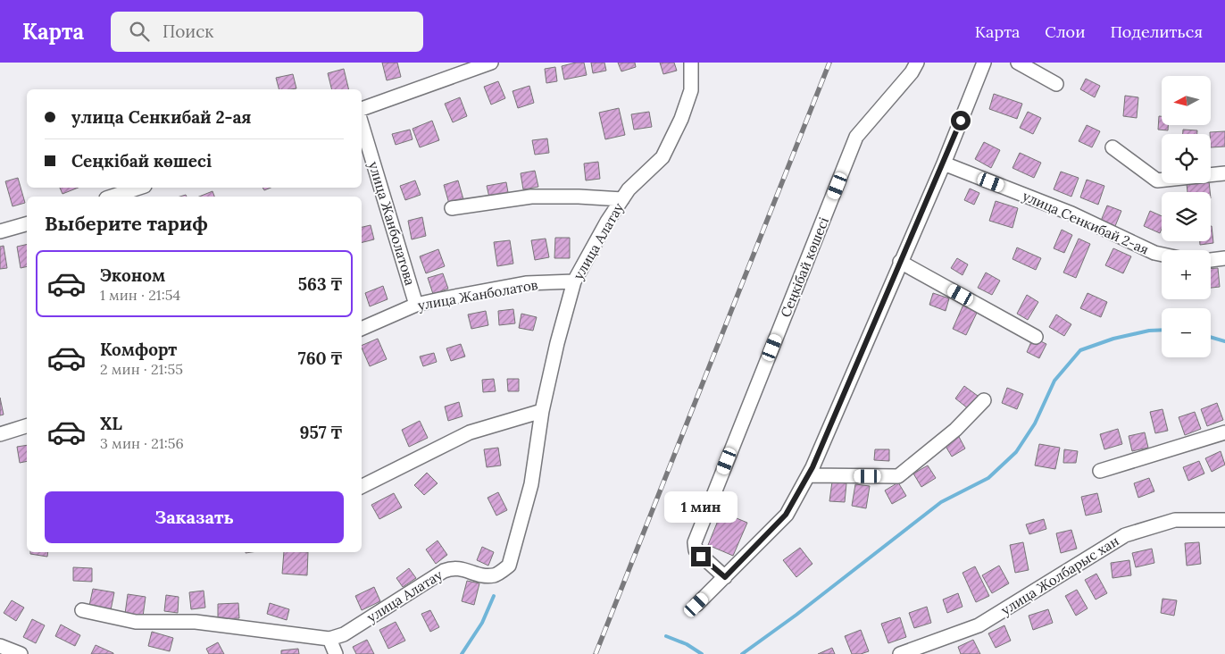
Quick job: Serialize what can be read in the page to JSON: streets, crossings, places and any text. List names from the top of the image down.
{
  "streets": {
    "street": [
      "улица Сенкибай 2-ая",
      "улица Жанболатова",
      "улица Алатау",
      "Сеңкібай көшесі",
      "улица Жанболатов",
      "улица Жолбарыс хан"
    ]
  },
  "crossings": [
    ["улица Жанболатова", "улица Жанболатов"],
    ["улица Алатау", "улица Жанболатов"]
  ],
  "north": "left",
  "page": {
    "header": "Карта",
    "search": "Поиск",
    "nav": ["Карта", "Слои", "Поделиться"],
    "map_buttons": ["+", "−"],
    "banner": ["улица Сенкибай 2-ая", "Сеңкібай көшесі"],
    "heading": "Выберите тариф",
    "list": [
      {
        "name": "Эконом",
        "note": "1 мин · 21:54",
        "value": "563 ₸"
      },
      {
        "name": "Комфорт",
        "note": "2 мин · 21:55",
        "value": "760 ₸"
      },
      {
        "name": "XL",
        "note": "3 мин · 21:56",
        "value": "957 ₸"
      }
    ],
    "buttons": "Заказать",
    "bubble": "1 мин"
  }
}
